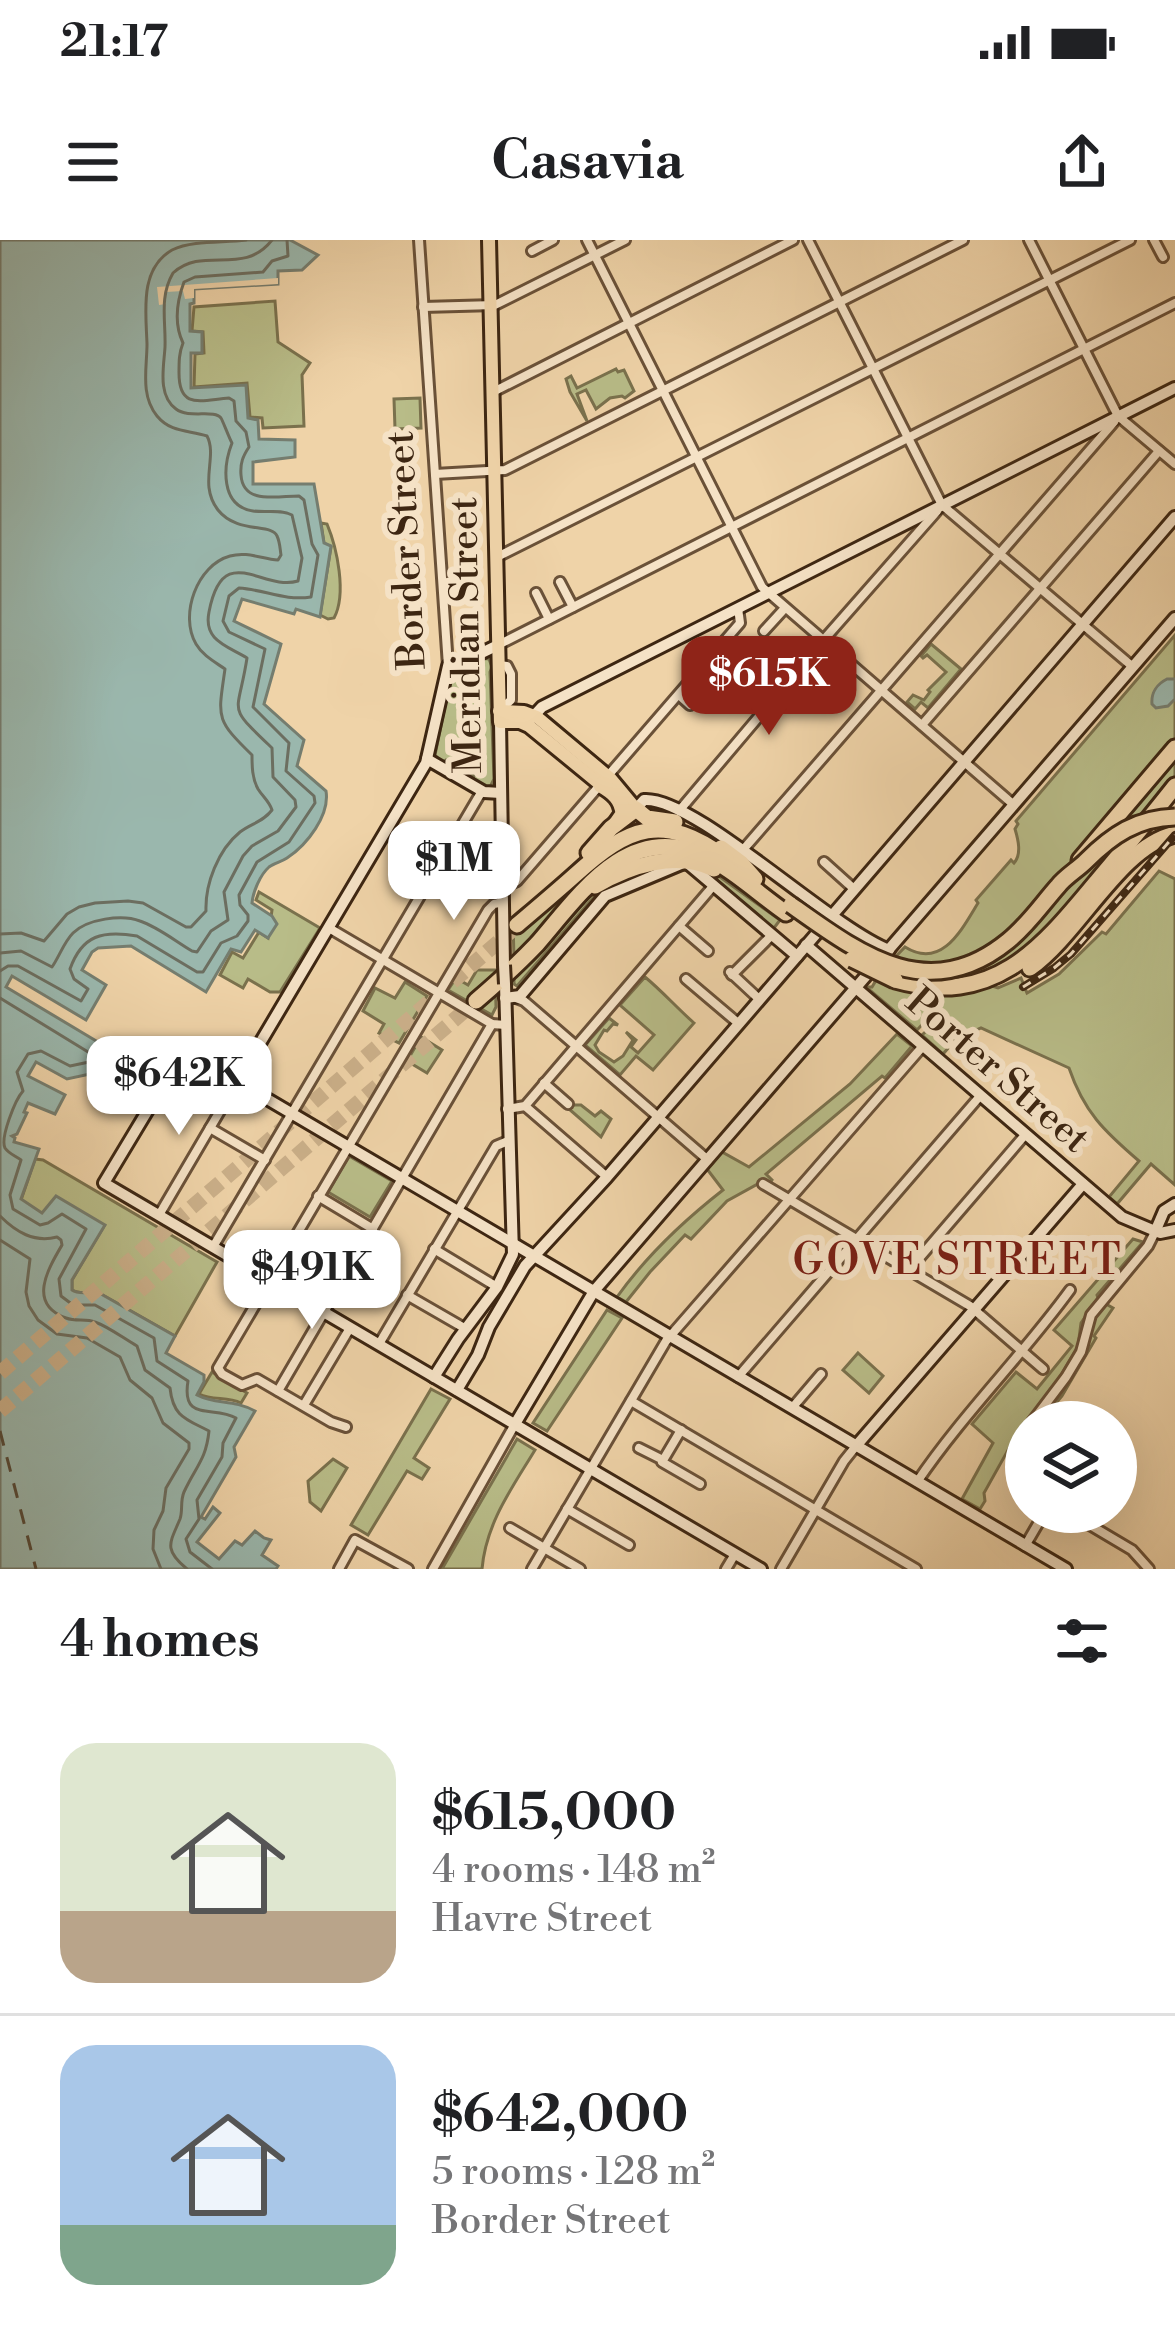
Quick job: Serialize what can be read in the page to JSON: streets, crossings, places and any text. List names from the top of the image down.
{
  "streets": {
    "main road": ["Border Street", "Meridian Street", "Porter Street"]
  },
  "districts": ["GOVE STREET"],
  "page": {
    "status": "21:17",
    "header": "Casavia",
    "price": [
      "$615K",
      "$1M",
      "$642K",
      "$491K"
    ],
    "heading": "4 homes",
    "list": [
      {
        "name": "$615,000",
        "note": "4 rooms · 148 m² · Havre Street"
      },
      {
        "name": "$642,000",
        "note": "5 rooms · 128 m² · Border Street"
      }
    ]
  }
}
